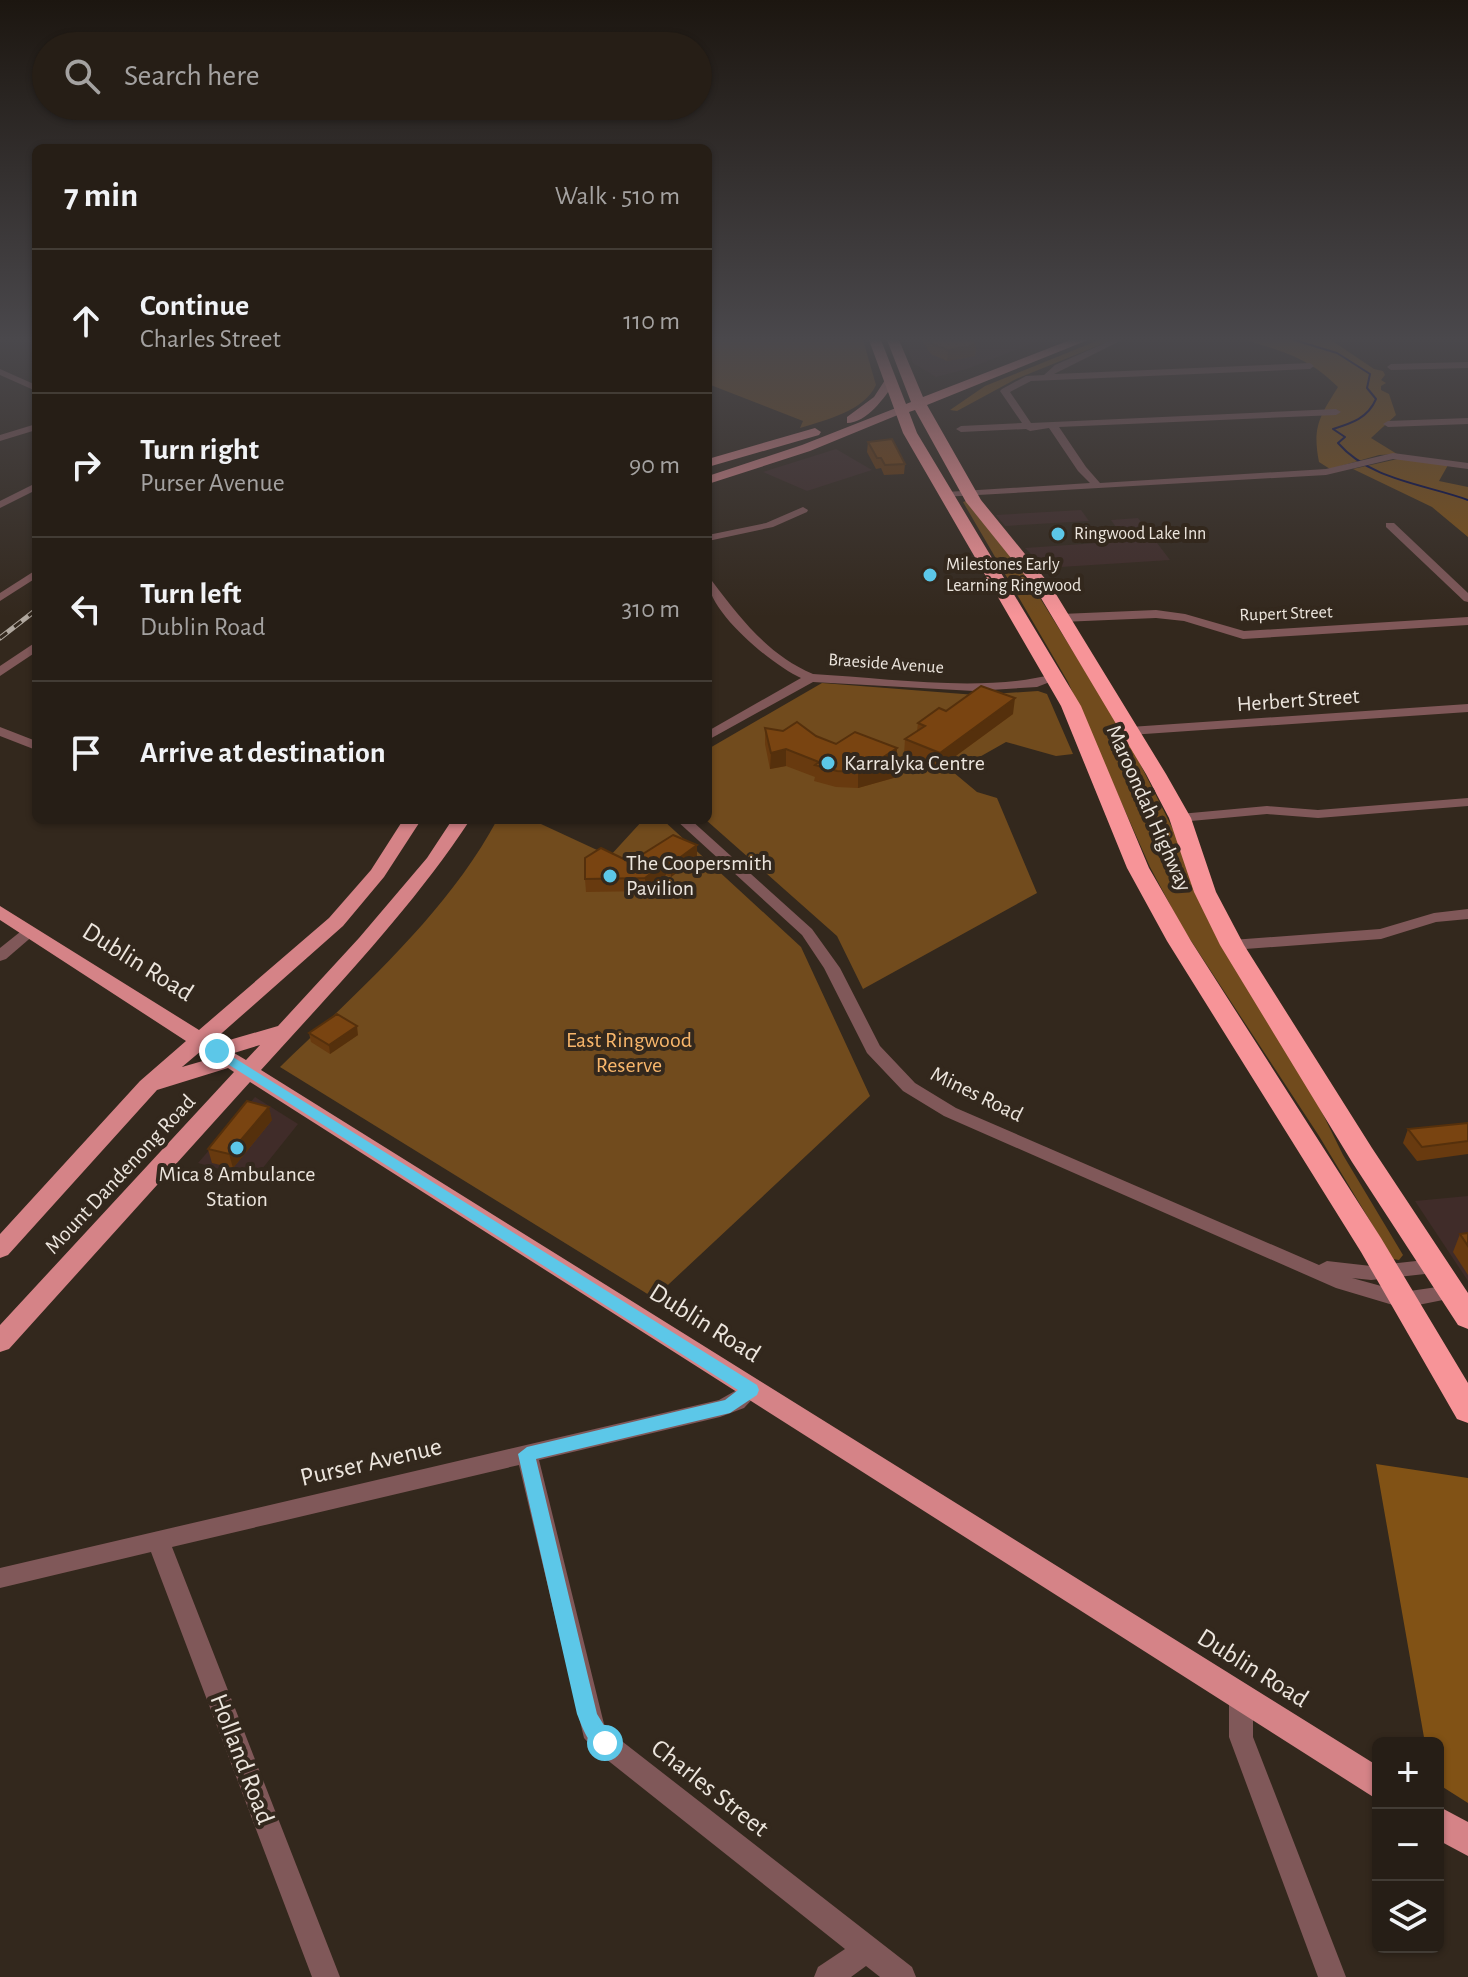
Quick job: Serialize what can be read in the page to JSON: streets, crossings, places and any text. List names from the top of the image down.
{
  "streets": {
    "highway": ["Maroondah Highway"],
    "main road": ["Dublin Road", "Mount Dandenong Road"],
    "street": [
      "Rupert Street",
      "Braeside Avenue",
      "Herbert Street",
      "Mines Road",
      "Purser Avenue",
      "Holland Road",
      "Charles Street"
    ]
  },
  "crossings": [
    ["Rupert Street", "Maroondah Highway"],
    ["Braeside Avenue", "Maroondah Highway"],
    ["Herbert Street", "Maroondah Highway"],
    ["Maroondah Highway", "Mines Road"],
    ["Dublin Road", "Mount Dandenong Road"],
    ["Dublin Road", "Purser Avenue"],
    ["Purser Avenue", "Holland Road"],
    ["Purser Avenue", "Charles Street"]
  ],
  "parks": ["East Ringwood Reserve"],
  "places": [
    "Ringwood Lake Inn",
    "Milestones Early Learning Ringwood",
    "Karralyka Centre",
    "The Coopersmith Pavilion",
    "Mica 8 Ambulance Station"
  ],
  "page": {
    "search": "Search here",
    "heading": ["7 min", "Walk · 510 m"],
    "list": [
      ["Continue", "Charles Street", "110 m"],
      ["Turn right", "Purser Avenue", "90 m"],
      ["Turn left", "Dublin Road", "310 m"],
      "Arrive at destination"
    ],
    "map_buttons": ["+", "−"]
  }
}
